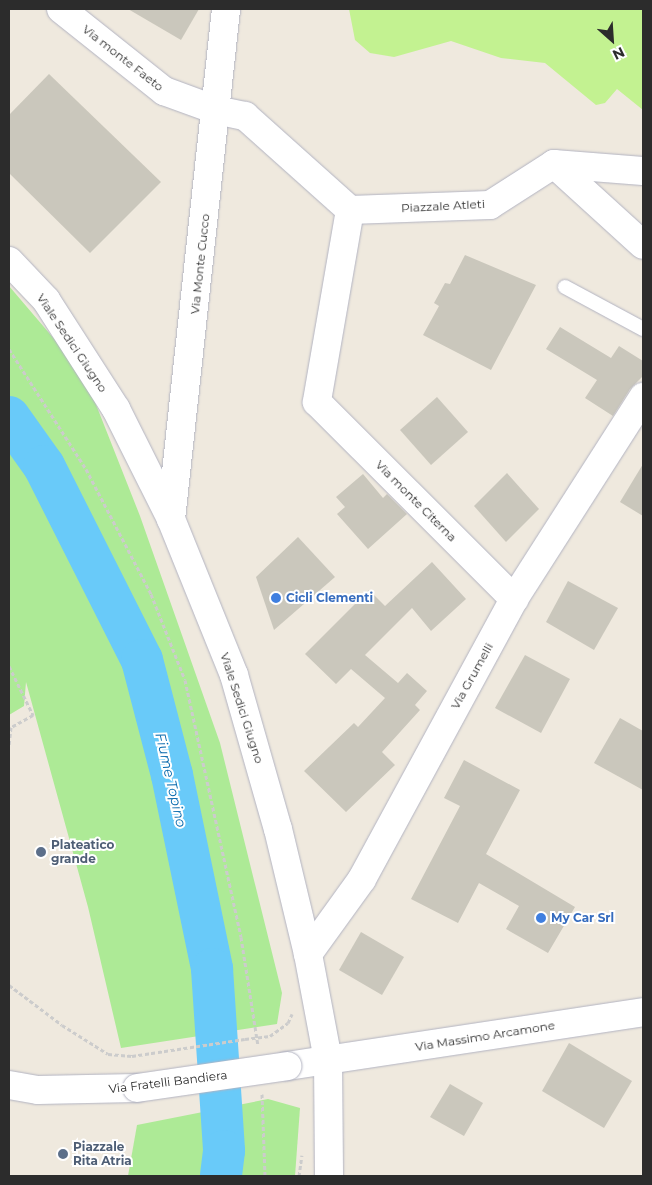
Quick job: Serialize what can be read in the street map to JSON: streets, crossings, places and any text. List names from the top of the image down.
{
  "streets": {
    "street": [
      "Via monte Faeto",
      "Piazzale Atleti",
      "Via Monte Cucco",
      "Viale Sedici Giugno",
      "Via monte Citerna",
      "Via Grumelli",
      "Via Massimo Arcamone",
      "Via Fratelli Bandiera"
    ]
  },
  "crossings": [
    ["Via monte Faeto", "Via Monte Cucco"],
    ["Piazzale Atleti", "Via monte Citerna"],
    ["Via Monte Cucco", "Viale Sedici Giugno"],
    ["Viale Sedici Giugno", "Via Grumelli"],
    ["Viale Sedici Giugno", "Via Massimo Arcamone"],
    ["Viale Sedici Giugno", "Via Fratelli Bandiera"],
    ["Via monte Citerna", "Via Grumelli"],
    ["Via Massimo Arcamone", "Via Fratelli Bandiera"]
  ],
  "water": ["Fiume Topino"],
  "places": [
    "Cicli Clementi",
    "Plateatico grande",
    "My Car Srl",
    "Piazzale Rita Atria"
  ],
  "north": "bottom right"
}
